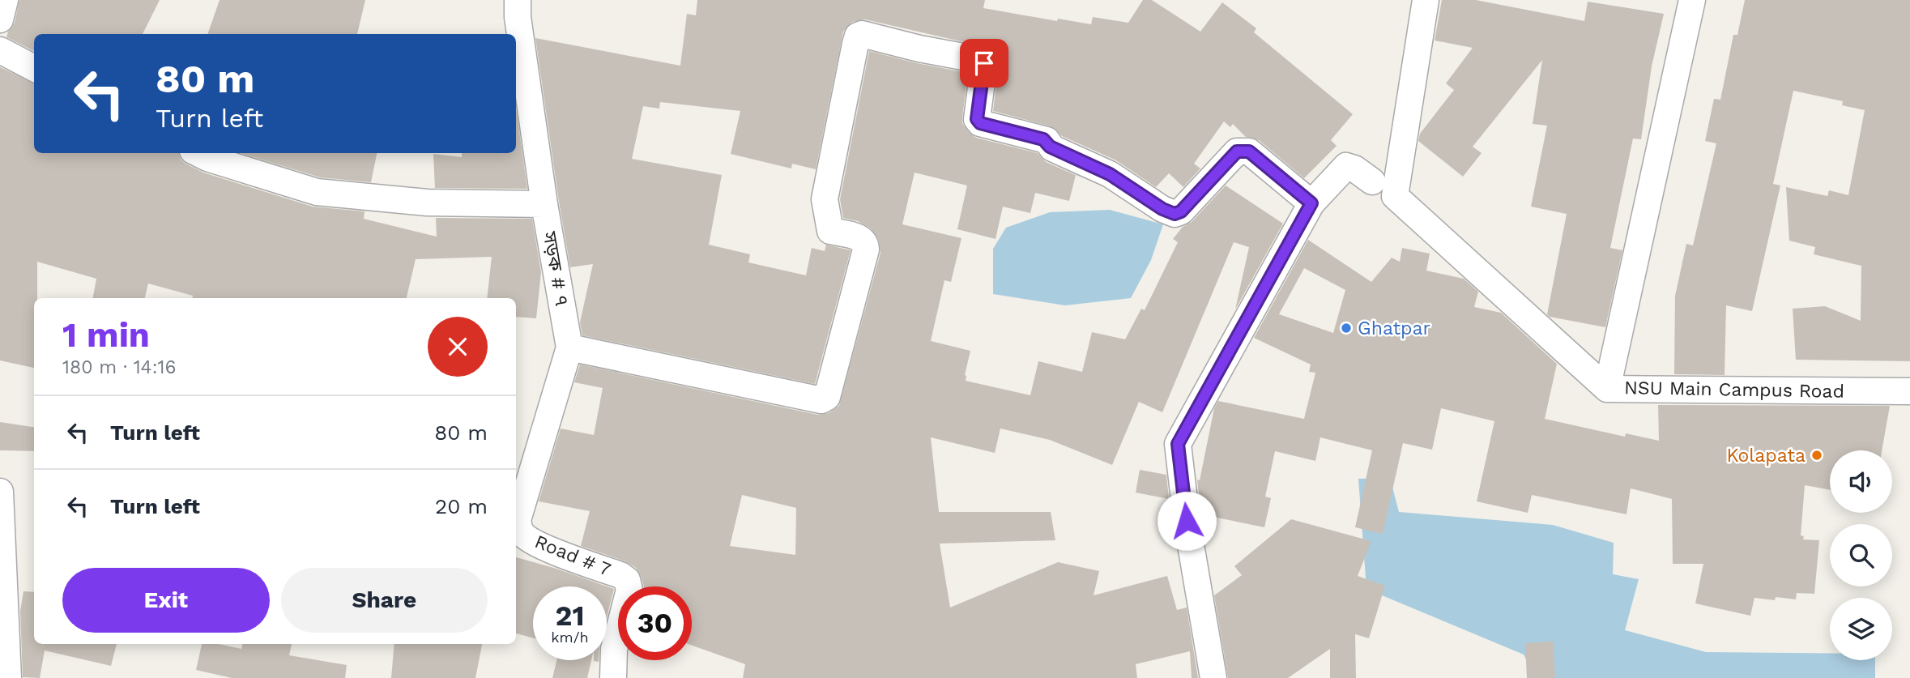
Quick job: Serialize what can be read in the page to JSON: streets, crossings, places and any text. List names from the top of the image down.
{
  "streets": {
    "street": ["সড়ক # ৭", "NSU Main Campus Road", "Road # 7"]
  },
  "crossings": [
    ["সড়ক # ৭", "Road # 7"]
  ],
  "places": ["Ghatpar", "Kolapata"],
  "page": {
    "turn": ["80 m", "Turn left"],
    "heading": ["1 min", "180 m · 14:16"],
    "list": [
      {
        "name": "Turn left",
        "value": "80 m"
      },
      {
        "name": "Turn left",
        "value": "20 m"
      }
    ],
    "buttons": ["Exit", "Share"],
    "speed": "21 km/h",
    "limit": "30"
  }
}
